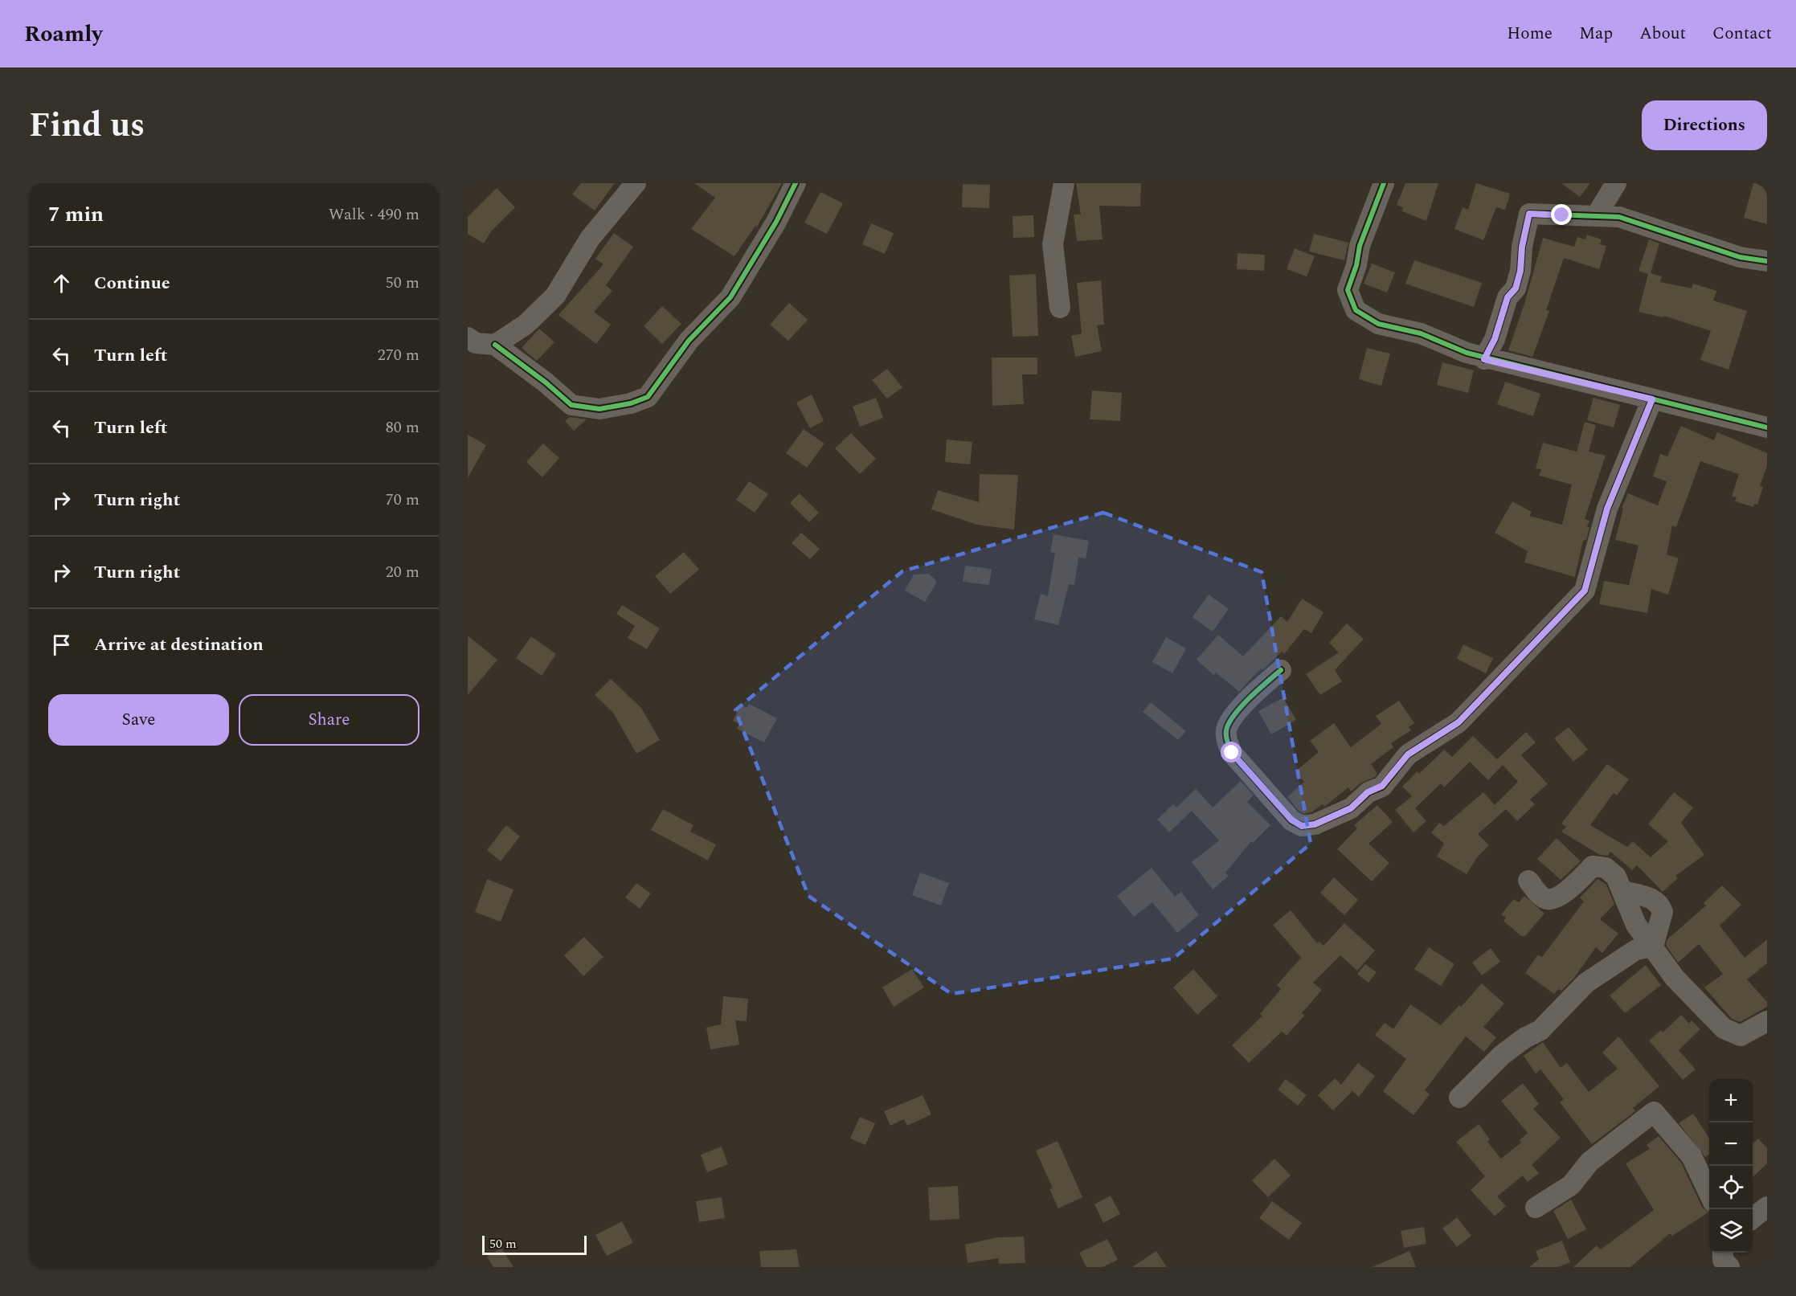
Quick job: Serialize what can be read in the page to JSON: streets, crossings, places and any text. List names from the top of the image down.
{
  "scale_bar": "50 m",
  "page": {
    "header": "Roamly",
    "nav": [
      "Home",
      "Map",
      "About",
      "Contact"
    ],
    "title": "Find us",
    "buttons": [
      "Directions",
      ["Save", "Share"]
    ],
    "heading": ["7 min", "Walk · 490 m"],
    "list": [
      ["Continue", "50 m"],
      ["Turn left", "270 m"],
      ["Turn left", "80 m"],
      ["Turn right", "70 m"],
      ["Turn right", "20 m"],
      "Arrive at destination"
    ],
    "map_buttons": ["+", "−"],
    "scale": "50 m"
  }
}
